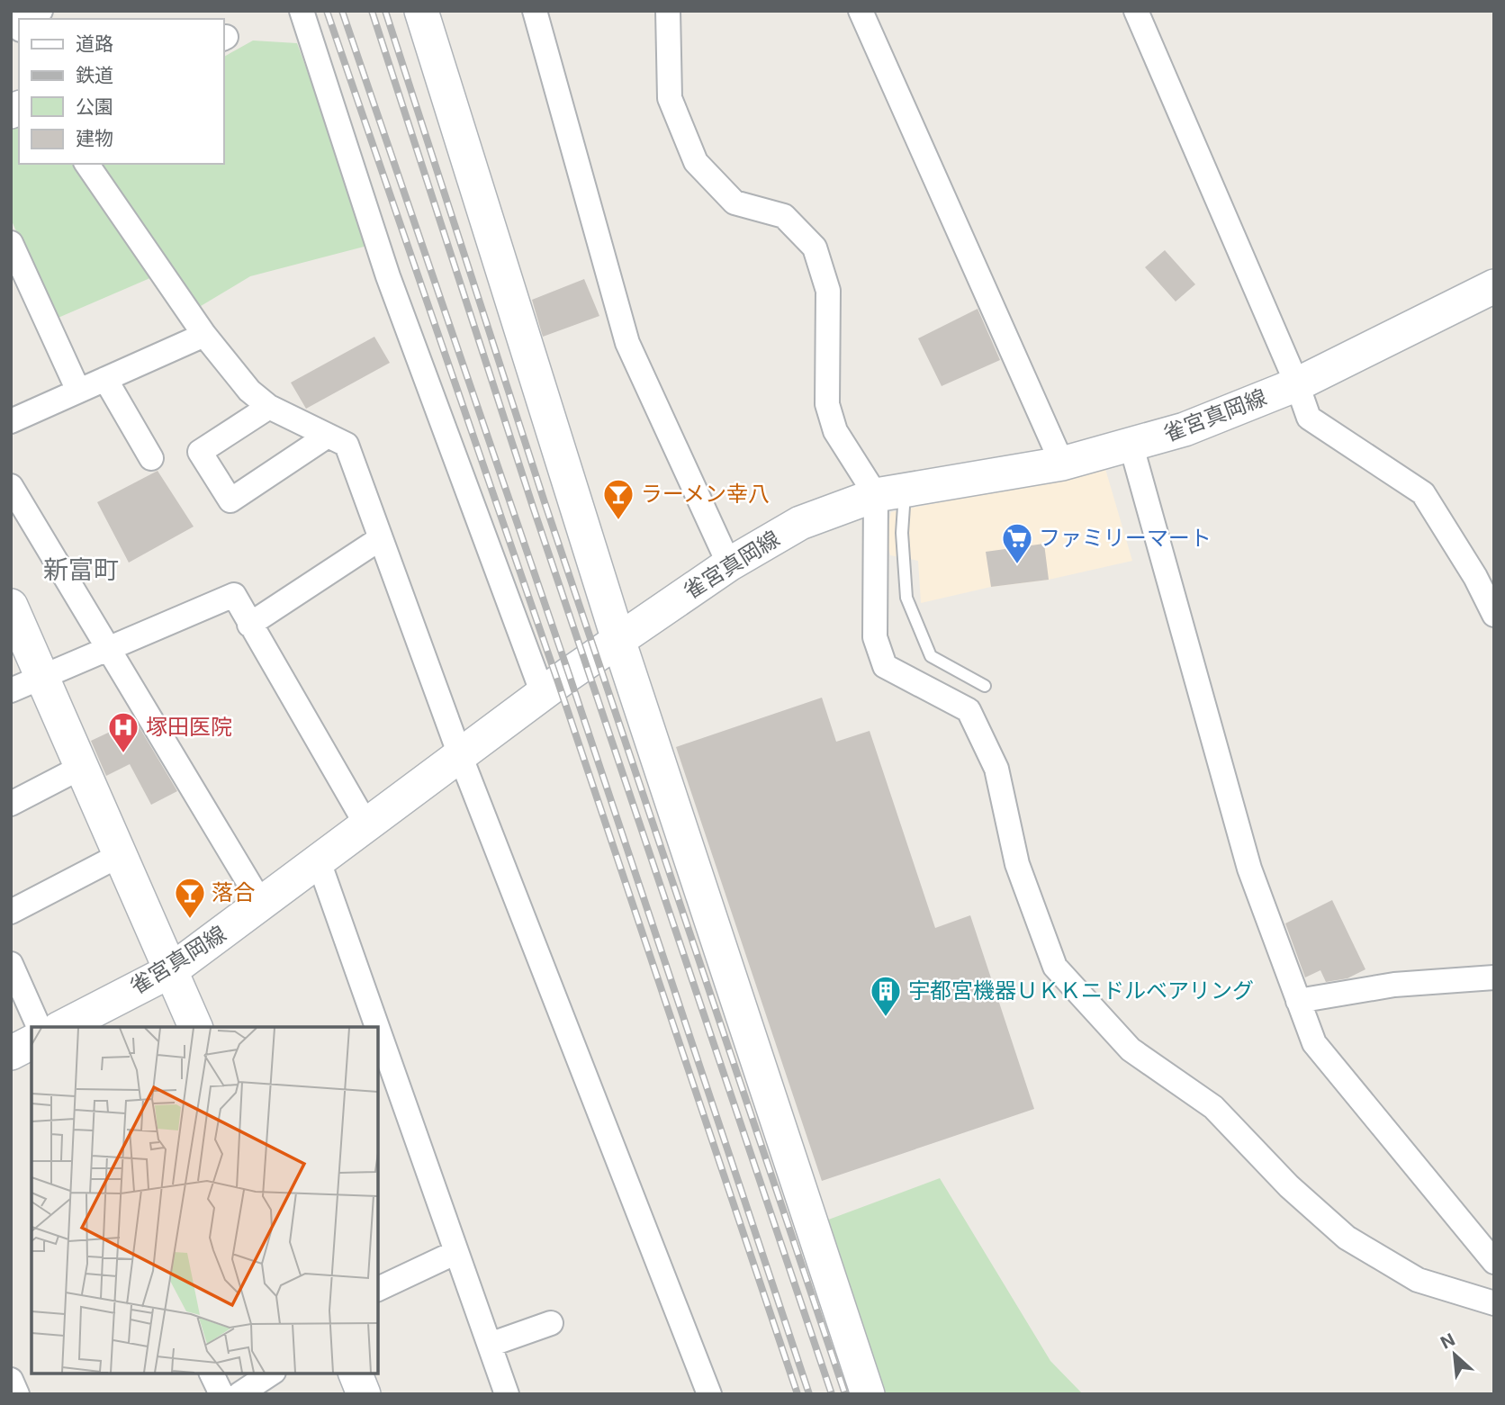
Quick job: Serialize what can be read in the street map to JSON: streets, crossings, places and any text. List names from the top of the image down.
{
  "streets": {
    "street": ["雀宮真岡線"]
  },
  "districts": ["新富町"],
  "places": {
    "bar": ["ラーメン幸八", "落合"],
    "supermarket": ["ファミリーマート"],
    "hospital": ["塚田医院"],
    "building": ["宇都宮機器ＵＫＫニドルベアリング"]
  },
  "legend": [
    "道路",
    "鉄道",
    "公園",
    "建物"
  ],
  "north": "top left"
}
